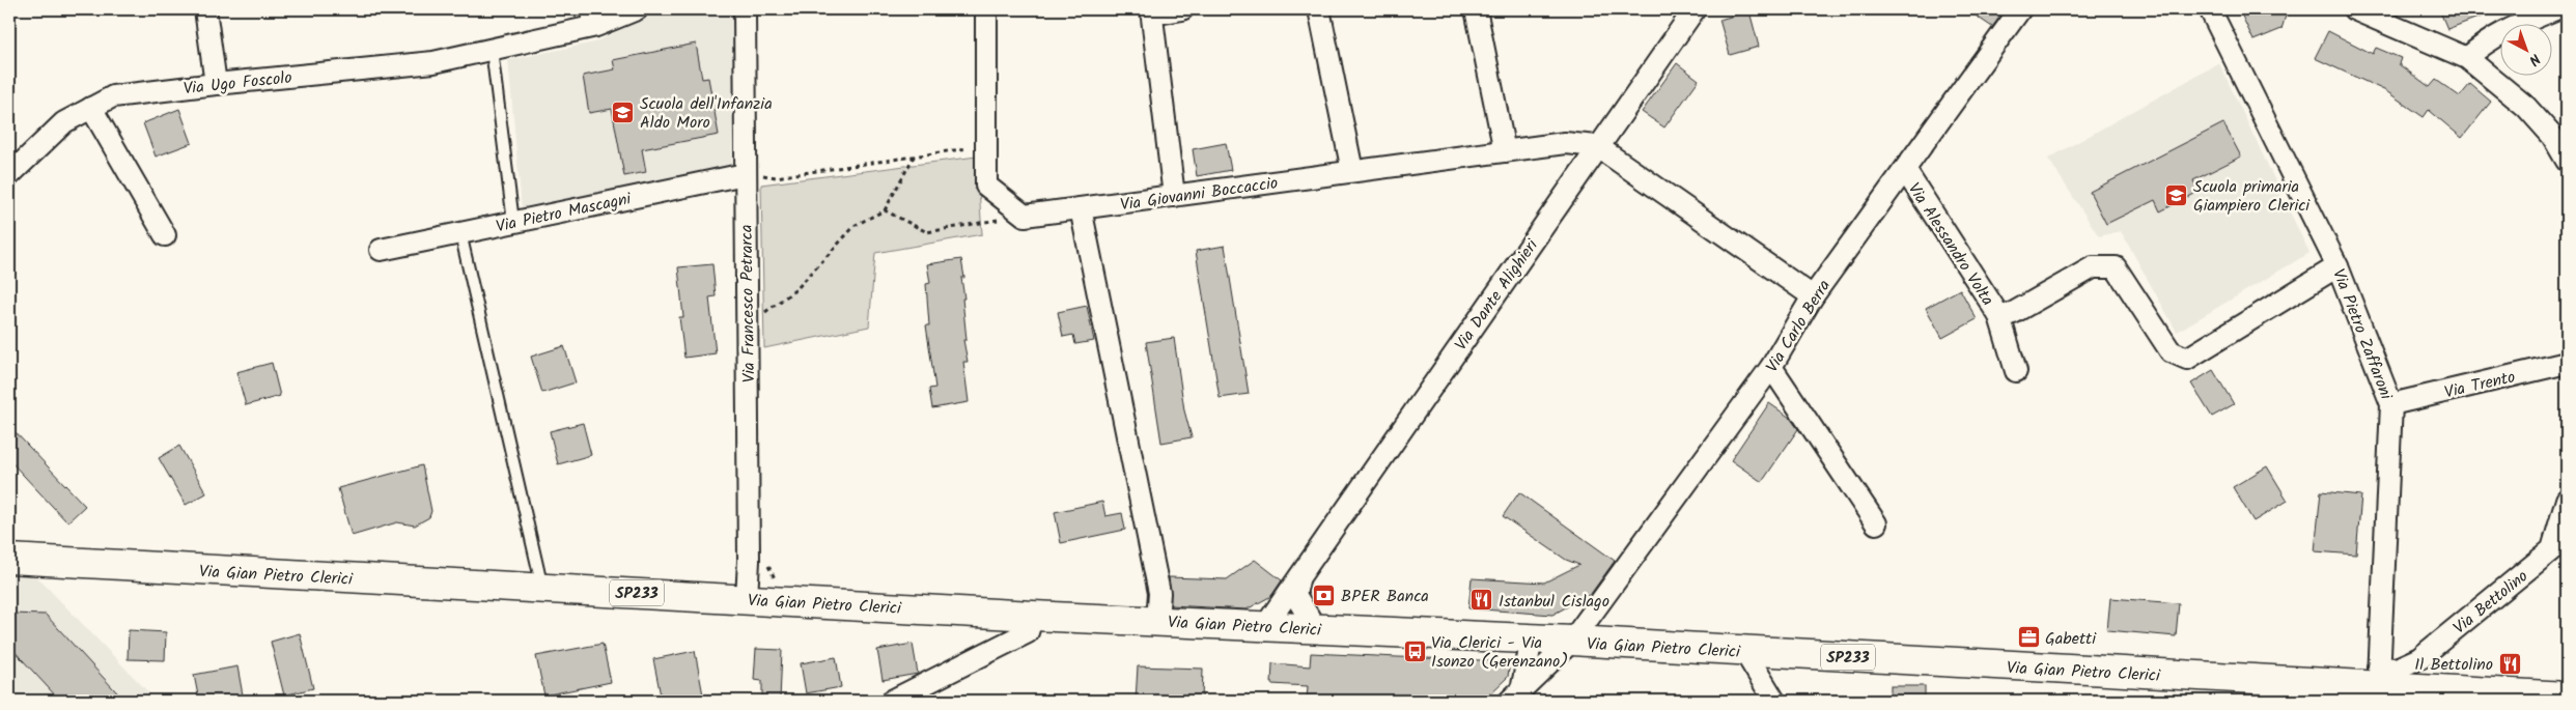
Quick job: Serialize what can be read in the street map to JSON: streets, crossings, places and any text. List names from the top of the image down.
{
  "streets": {
    "main road": ["Via Gian Pietro Clerici", "SP233"],
    "street": [
      "Via Ugo Foscolo",
      "Via Giovanni Boccaccio",
      "Via Pietro Mascagni",
      "Via Alessandro Volta",
      "Via Dante Alighieri",
      "Via Francesco Petrarca",
      "Via Carlo Berra",
      "Via Pietro Zaffaroni",
      "Via Trento",
      "Via Bettolino"
    ]
  },
  "crossings": [
    ["Via Giovanni Boccaccio", "Via Dante Alighieri"],
    ["Via Pietro Mascagni", "Via Francesco Petrarca"],
    ["Via Alessandro Volta", "Via Carlo Berra"],
    ["Via Alessandro Volta", "Via Pietro Zaffaroni"],
    ["Via Dante Alighieri", "Via Gian Pietro Clerici"],
    ["Via Francesco Petrarca", "Via Gian Pietro Clerici"],
    ["Via Carlo Berra", "Via Gian Pietro Clerici"],
    ["Via Pietro Zaffaroni", "Via Trento"],
    ["Via Pietro Zaffaroni", "Via Gian Pietro Clerici"],
    ["Via Pietro Zaffaroni", "Via Bettolino"],
    ["Via Gian Pietro Clerici", "Via Bettolino"]
  ],
  "places": {
    "school or university": ["Scuola dell'Infanzia Aldo Moro", "Scuola primaria Giampiero Clerici"],
    "bank": ["BPER Banca"],
    "restaurant": ["Istanbul Cislago", "Il Bettolino"],
    "office": ["Gabetti"],
    "bus stop": ["Via Clerici - Via Isonzo (Gerenzano)"]
  },
  "north": "bottom right"
}
